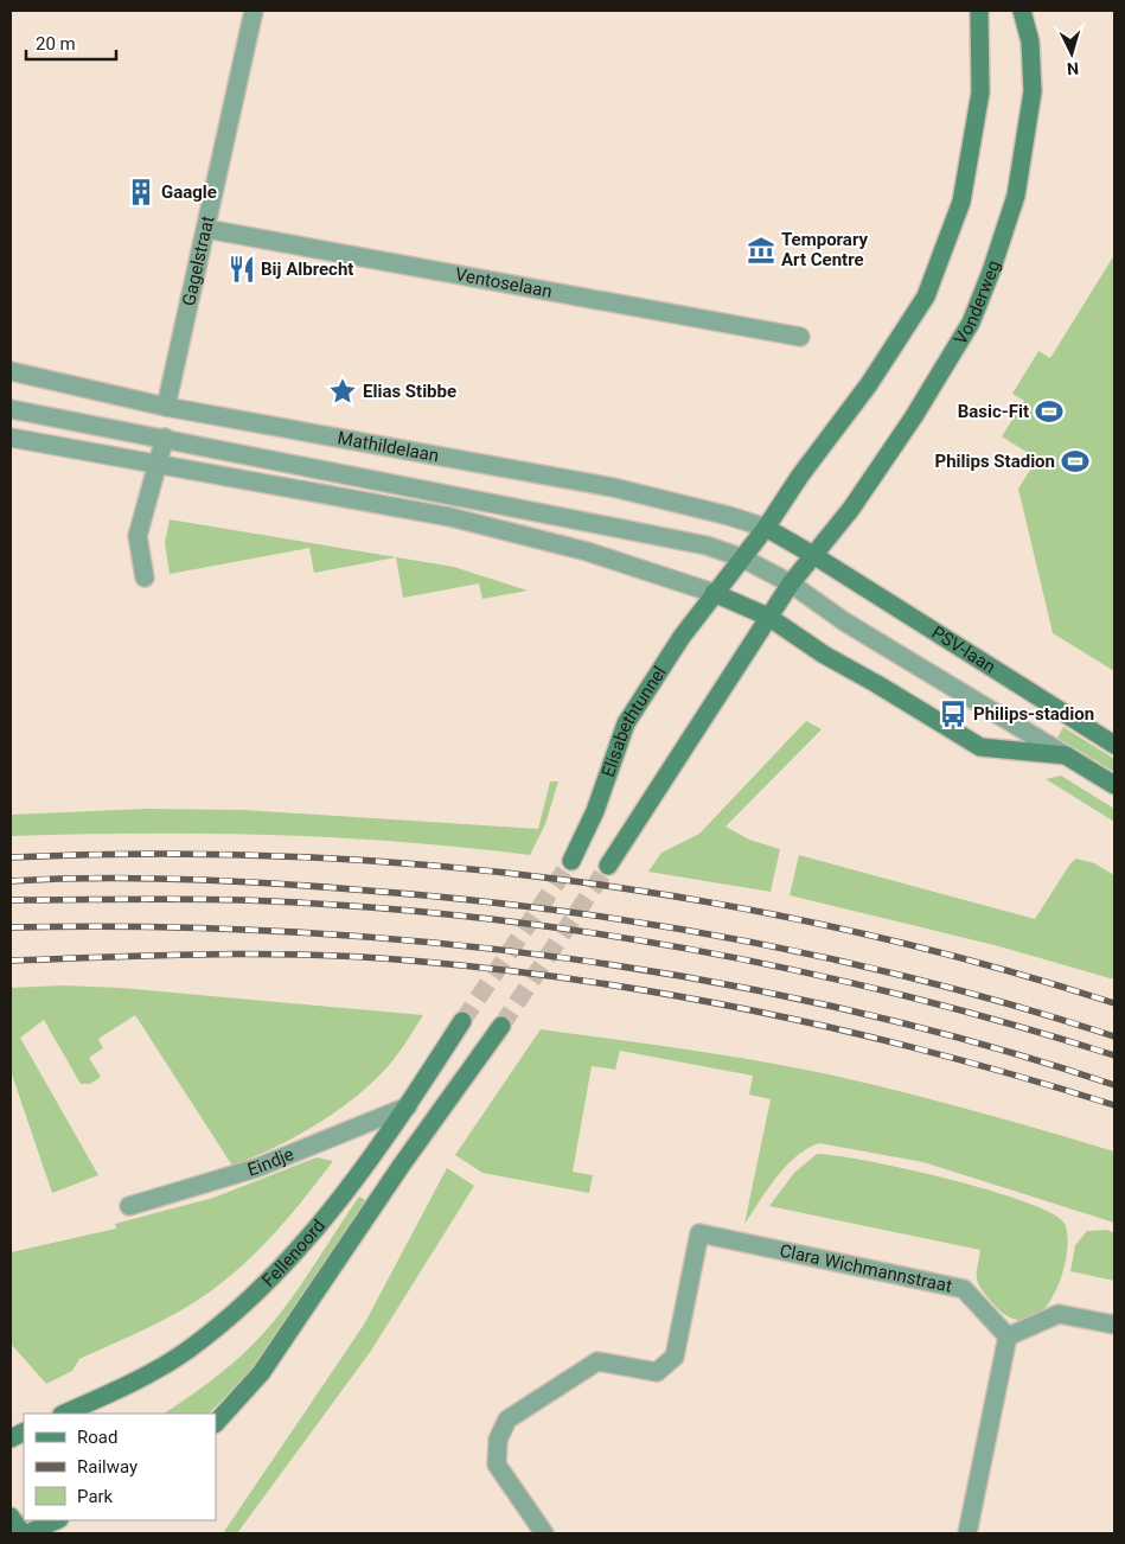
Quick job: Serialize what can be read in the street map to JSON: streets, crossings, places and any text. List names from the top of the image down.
{
  "streets": {
    "main road": [
      "Vonderweg",
      "PSV-laan",
      "Elisabethtunnel",
      "Fellenoord"
    ],
    "street": [
      "Gagelstraat",
      "Ventoselaan",
      "Mathildelaan",
      "Eindje",
      "Clara Wichmannstraat"
    ]
  },
  "crossings": [
    ["Gagelstraat", "Ventoselaan"],
    ["Gagelstraat", "Mathildelaan"],
    ["Vonderweg", "Mathildelaan"],
    ["Vonderweg", "PSV-laan"],
    ["Mathildelaan", "PSV-laan"],
    ["Mathildelaan", "Elisabethtunnel"],
    ["PSV-laan", "Elisabethtunnel"],
    ["Eindje", "Fellenoord"]
  ],
  "places": {
    "building": ["Gaagle"],
    "museum": ["Temporary Art Centre"],
    "restaurant": ["Bij Albrecht"],
    "place": ["Elias Stibbe"],
    "sports": ["Basic-Fit", "Philips Stadion"],
    "bus stop": ["Philips-stadion"]
  },
  "legend": ["Road", "Railway", "Park"],
  "scale_bar": "20 m",
  "north": "bottom"
}
